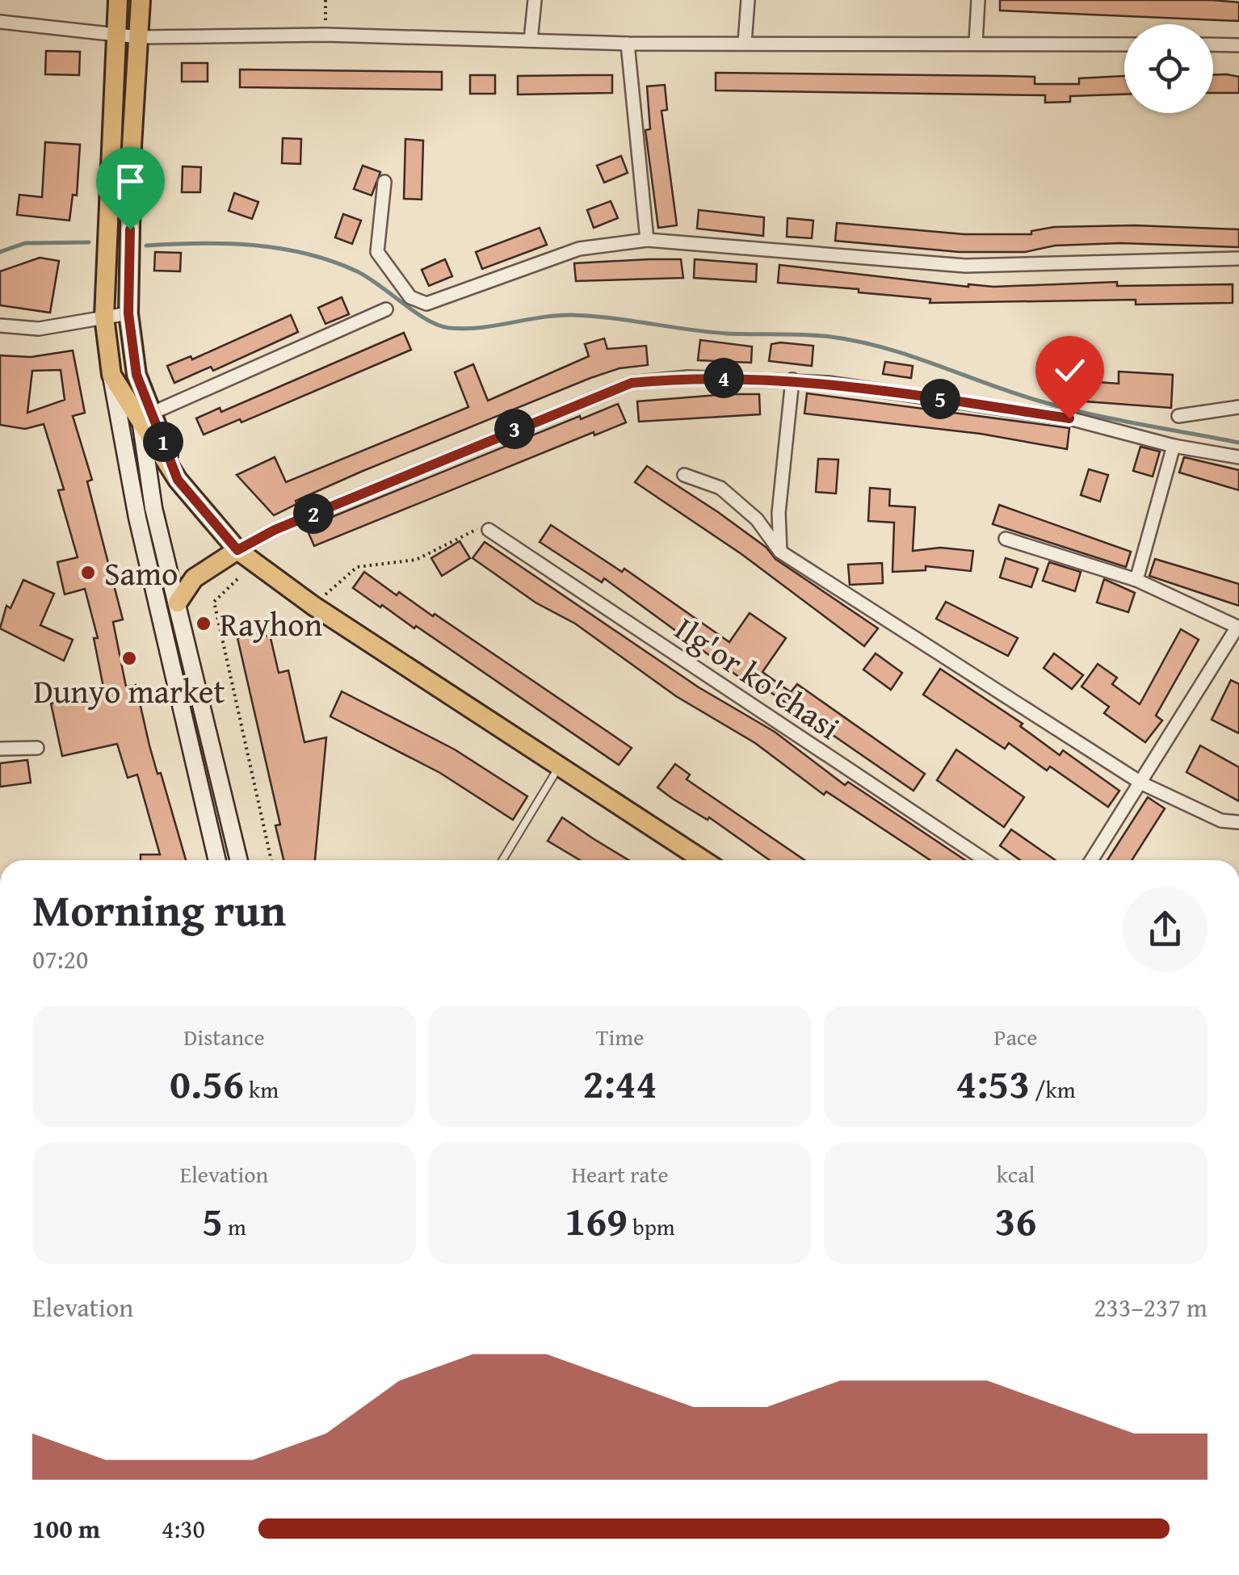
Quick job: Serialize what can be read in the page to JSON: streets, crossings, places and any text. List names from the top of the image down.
{
  "streets": {
    "street": ["Ilg'or ko'chasi"]
  },
  "places": ["Samo", "Rayhon", "Dunyo market"],
  "page": {
    "pins": [
      "4",
      "5",
      "3",
      "1",
      "2"
    ],
    "heading": ["Morning run", "07:20"],
    "stats": [
      ["Distance", "0.56 km"],
      ["Time", "2:44"],
      ["Pace", "4:53 /km"],
      ["Elevation", "5 m"],
      ["Heart rate", "169 bpm"],
      ["kcal", "36"]
    ],
    "chart": ["Elevation", "233–237 m"],
    "list": [
      {
        "name": "100 m",
        "note": "4:30"
      }
    ]
  }
}
